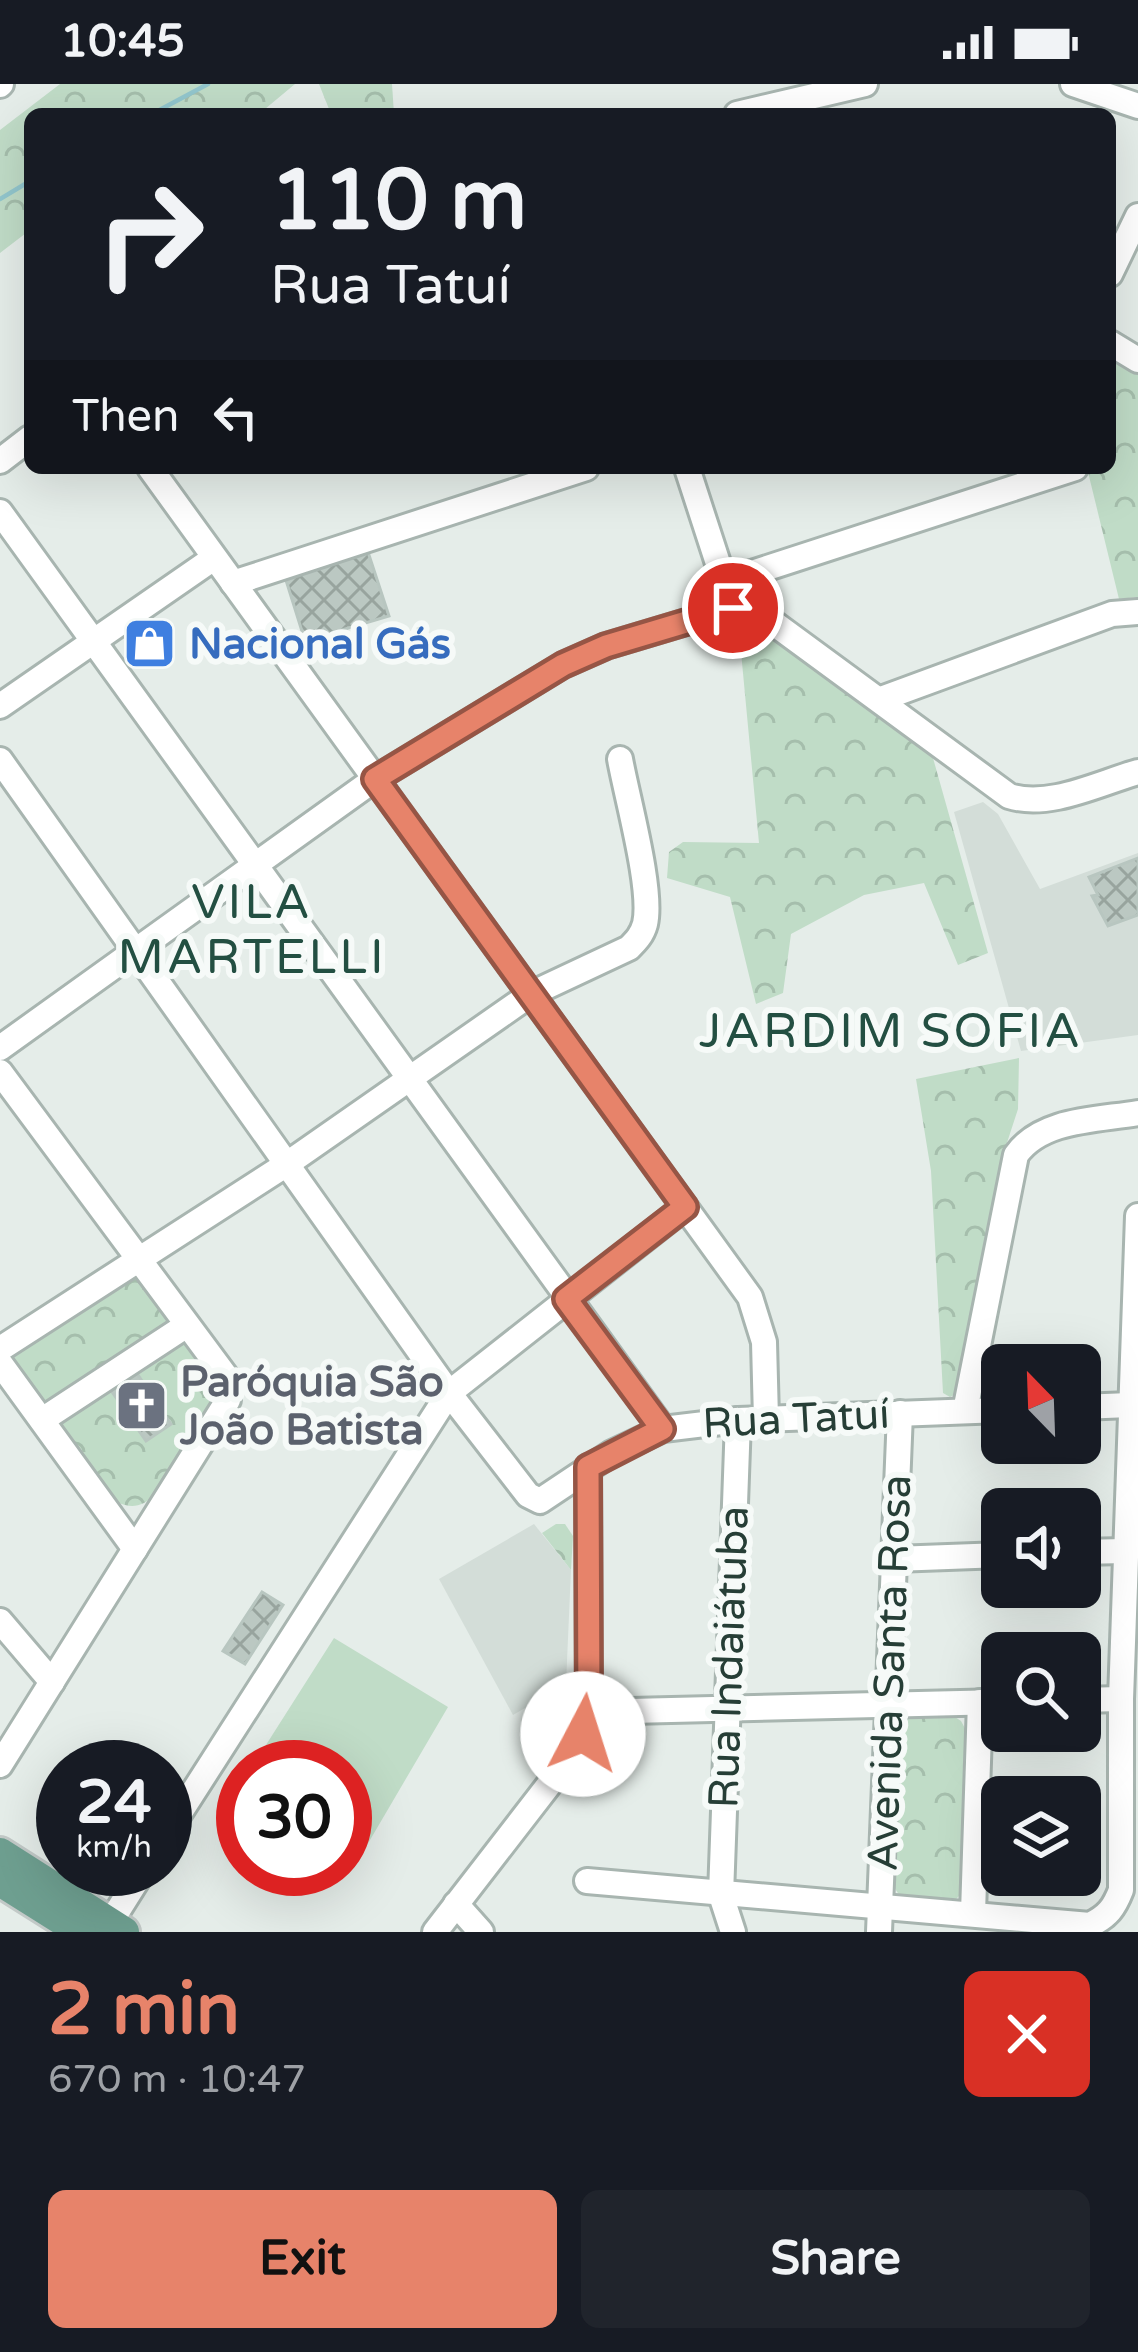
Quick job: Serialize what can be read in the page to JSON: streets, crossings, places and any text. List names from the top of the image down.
{
  "streets": {
    "street": ["Rua Tatuí", "Rua Indaiátuba", "Avenida Santa Rosa"]
  },
  "crossings": [
    ["Rua Tatuí", "Rua Indaiátuba"],
    ["Rua Tatuí", "Avenida Santa Rosa"]
  ],
  "districts": ["VILA MARTELLI", "JARDIM SOFIA"],
  "places": {
    "shop": ["Nacional Gás"],
    "church": ["Paróquia São João Batista"]
  },
  "north": "top left",
  "page": {
    "status": "10:45",
    "turn": ["110 m", "Rua Tatuí"],
    "then": "Then",
    "speed": "24 km/h",
    "limit": "30",
    "heading": ["2 min", "670 m · 10:47"],
    "buttons": ["Exit", "Share"]
  }
}
